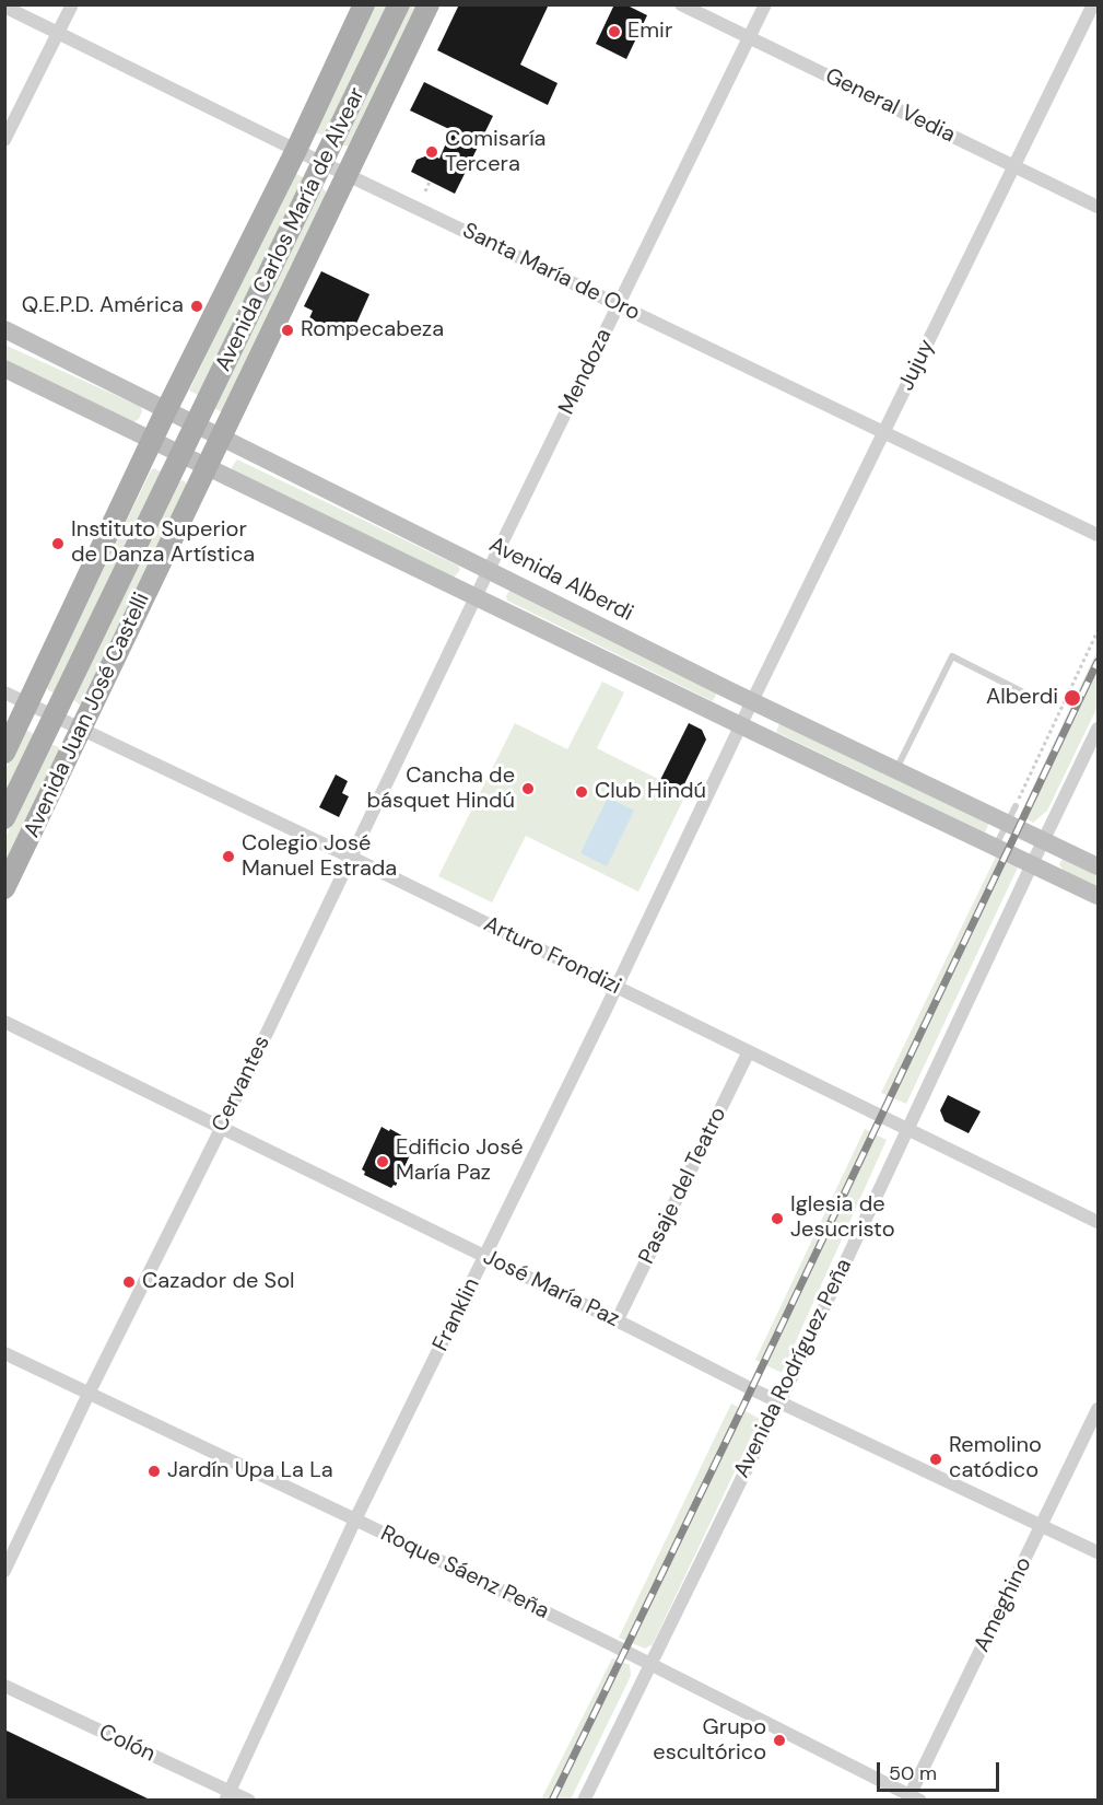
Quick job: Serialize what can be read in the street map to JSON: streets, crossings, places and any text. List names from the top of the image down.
{
  "streets": {
    "main road": ["Avenida Carlos María de Alvear", "Avenida Alberdi", "Avenida Juan José Castelli"],
    "street": [
      "General Vedia",
      "Santa María de Oro",
      "Jujuy",
      "Mendoza",
      "Arturo Frondizi",
      "Cervantes",
      "Pasaje del Teatro",
      "José María Paz",
      "Franklin",
      "Avenida Rodríguez Peña",
      "Roque Sáenz Peña",
      "Ameghino",
      "Colón"
    ]
  },
  "crossings": [
    ["General Vedia", "Jujuy"],
    ["General Vedia", "Mendoza"],
    ["Avenida Carlos María de Alvear", "Santa María de Oro"],
    ["Avenida Carlos María de Alvear", "Avenida Alberdi"],
    ["Avenida Carlos María de Alvear", "Avenida Juan José Castelli"],
    ["Santa María de Oro", "Jujuy"],
    ["Santa María de Oro", "Mendoza"],
    ["Jujuy", "Avenida Alberdi"],
    ["Jujuy", "Franklin"],
    ["Mendoza", "Avenida Alberdi"],
    ["Mendoza", "Cervantes"],
    ["Avenida Alberdi", "Avenida Juan José Castelli"],
    ["Avenida Alberdi", "Avenida Rodríguez Peña"],
    ["Avenida Juan José Castelli", "Arturo Frondizi"],
    ["Arturo Frondizi", "Cervantes"],
    ["Arturo Frondizi", "Pasaje del Teatro"],
    ["Arturo Frondizi", "Franklin"],
    ["Arturo Frondizi", "Avenida Rodríguez Peña"],
    ["Cervantes", "José María Paz"],
    ["Cervantes", "Roque Sáenz Peña"],
    ["Pasaje del Teatro", "José María Paz"],
    ["José María Paz", "Franklin"],
    ["José María Paz", "Avenida Rodríguez Peña"],
    ["José María Paz", "Ameghino"],
    ["Franklin", "Roque Sáenz Peña"],
    ["Franklin", "Colón"],
    ["Avenida Rodríguez Peña", "Roque Sáenz Peña"],
    ["Roque Sáenz Peña", "Ameghino"]
  ],
  "places": [
    "Emir",
    "Comisaría Tercera",
    "Q.E.P.D. América",
    "Rompecabeza",
    "Instituto Superior de Danza Artística",
    "Alberdi",
    "Cancha de básquet Hindú",
    "Club Hindú",
    "Colegio José Manuel Estrada",
    "Edificio José María Paz",
    "Iglesia de Jesucristo",
    "Cazador de Sol",
    "Remolino catódico",
    "Jardín Upa La La",
    "Grupo escultórico"
  ],
  "scale_bar": "50 m"
}
